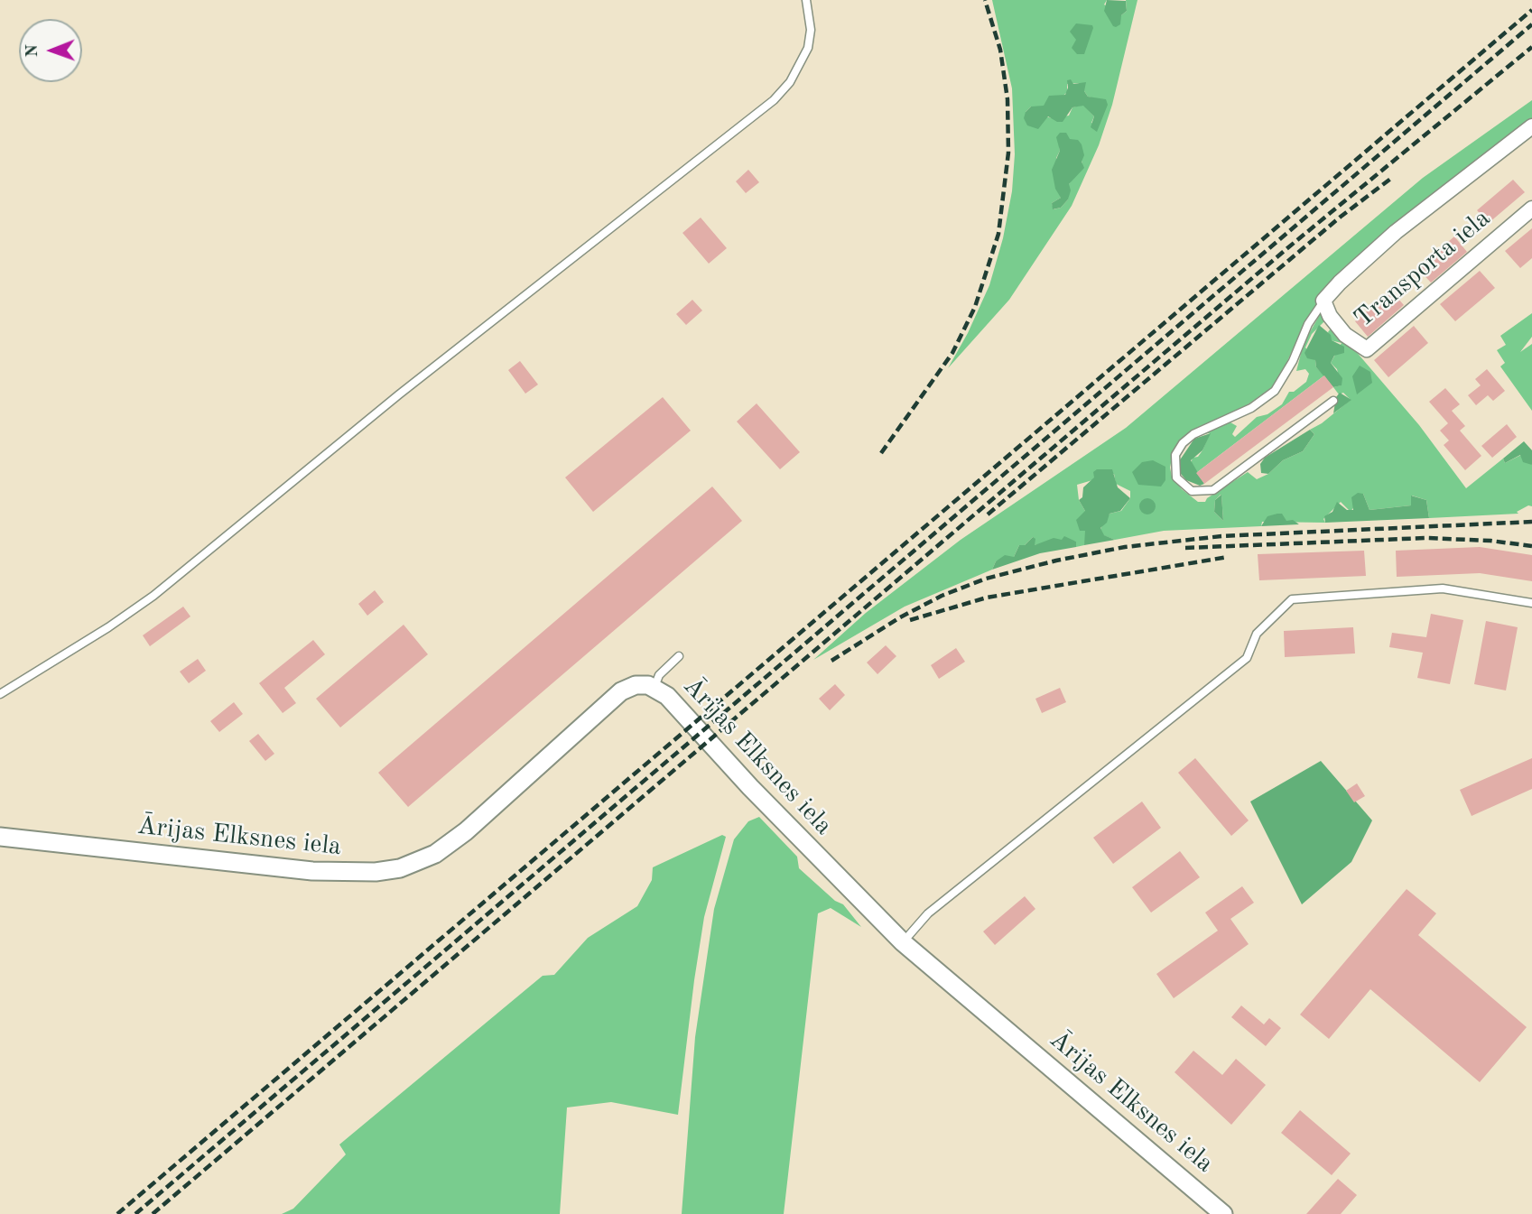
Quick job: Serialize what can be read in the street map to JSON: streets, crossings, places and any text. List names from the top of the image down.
{
  "streets": {
    "street": ["Transporta iela", "Ārijas Elksnes iela"]
  },
  "north": "left"
}
